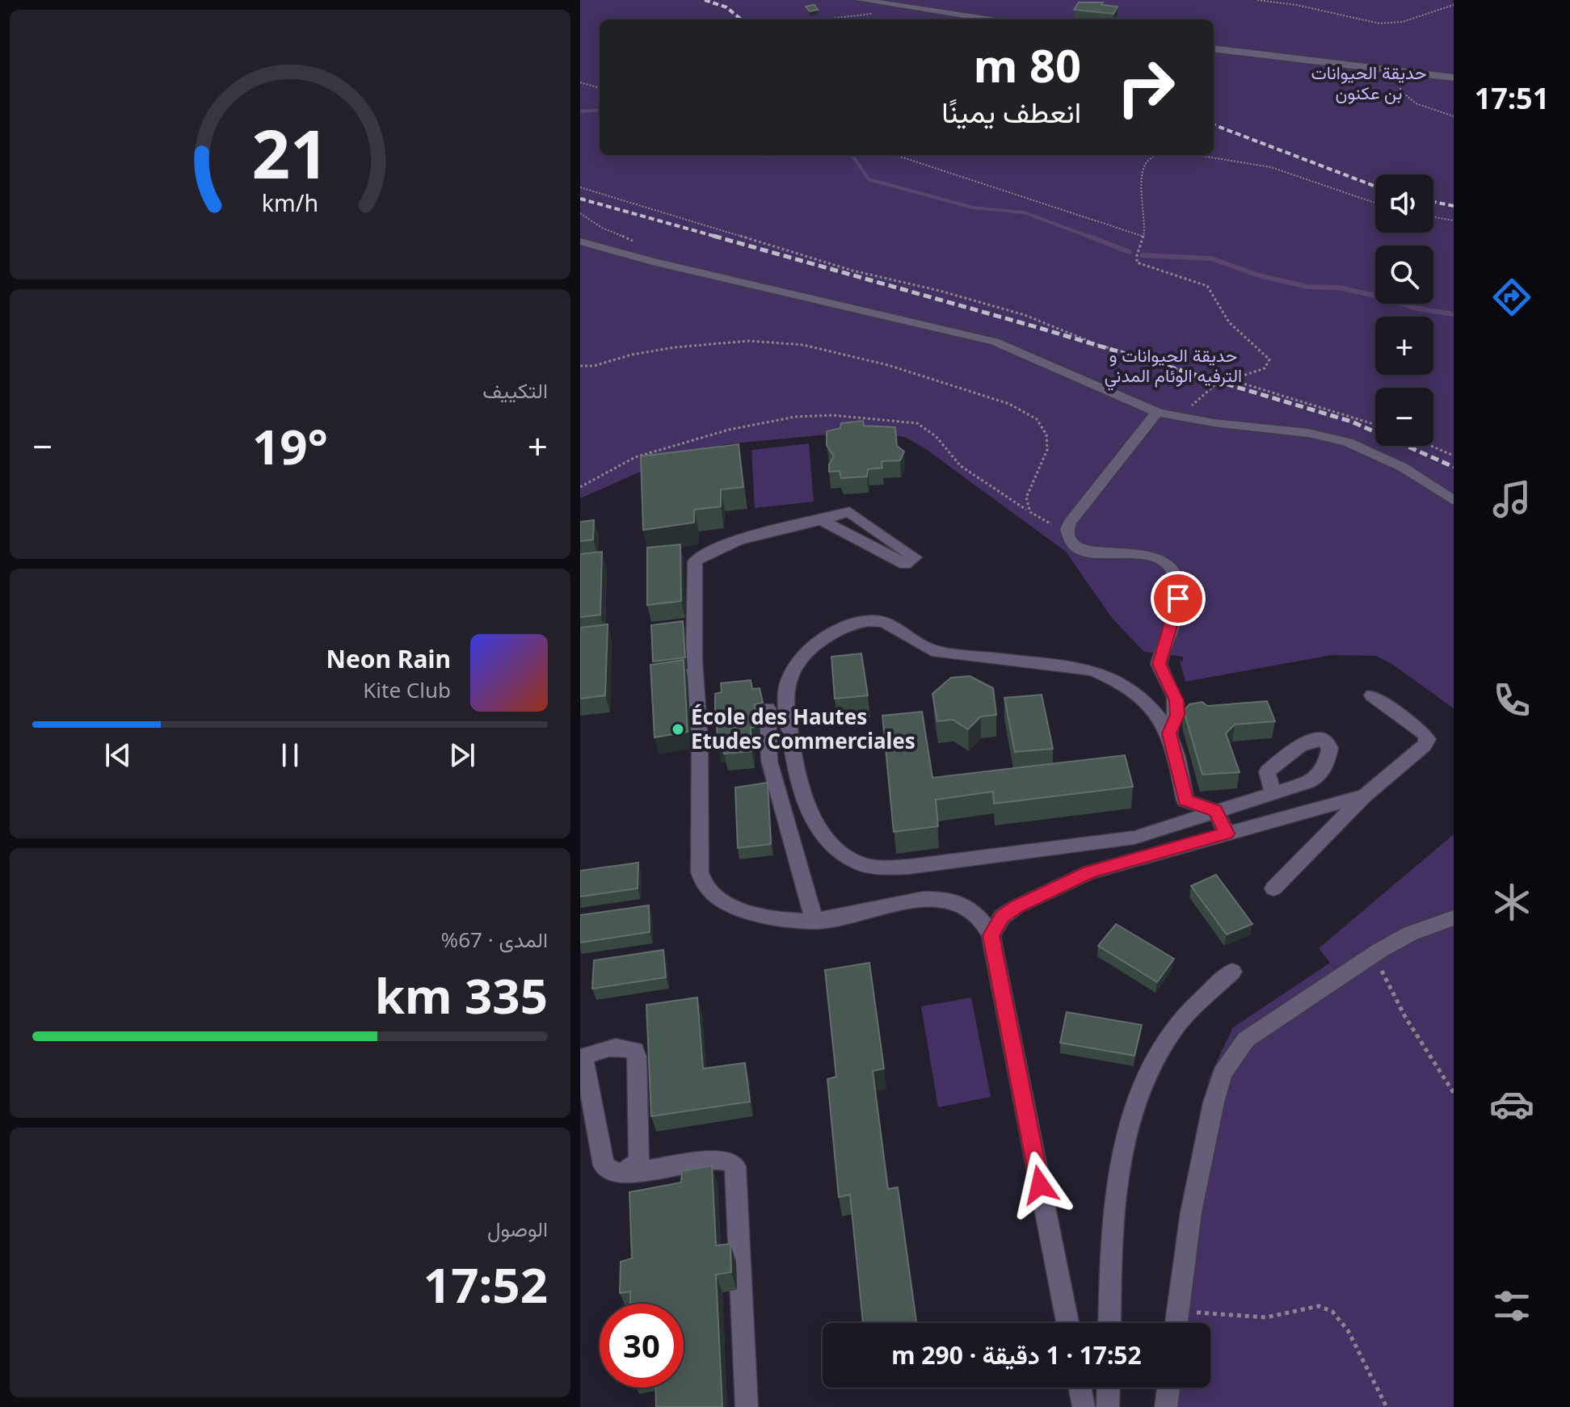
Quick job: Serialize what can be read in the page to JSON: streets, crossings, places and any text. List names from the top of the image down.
{
  "parks": ["حديقة الحيوانات بن عكنون", "حديقة الحيوانات و الترفيه الوئام المدني"],
  "places": ["École des Hautes Etudes Commerciales"],
  "page": {
    "tabs": "17:51",
    "turn": ["80 m", "انعطف يمينًا"],
    "map_buttons": ["+", "−"],
    "tile": [
      "التكييف",
      ["المدى · 67%", "335 km"],
      ["الوصول", "17:52"]
    ],
    "heat": ["−", "19°", "+"],
    "song": ["Neon Rain", "Kite Club"],
    "limit": "30",
    "trip": "17:52 · 1 دقيقة · 290 m",
    "gauge": ["21", "km/h"]
  }
}
